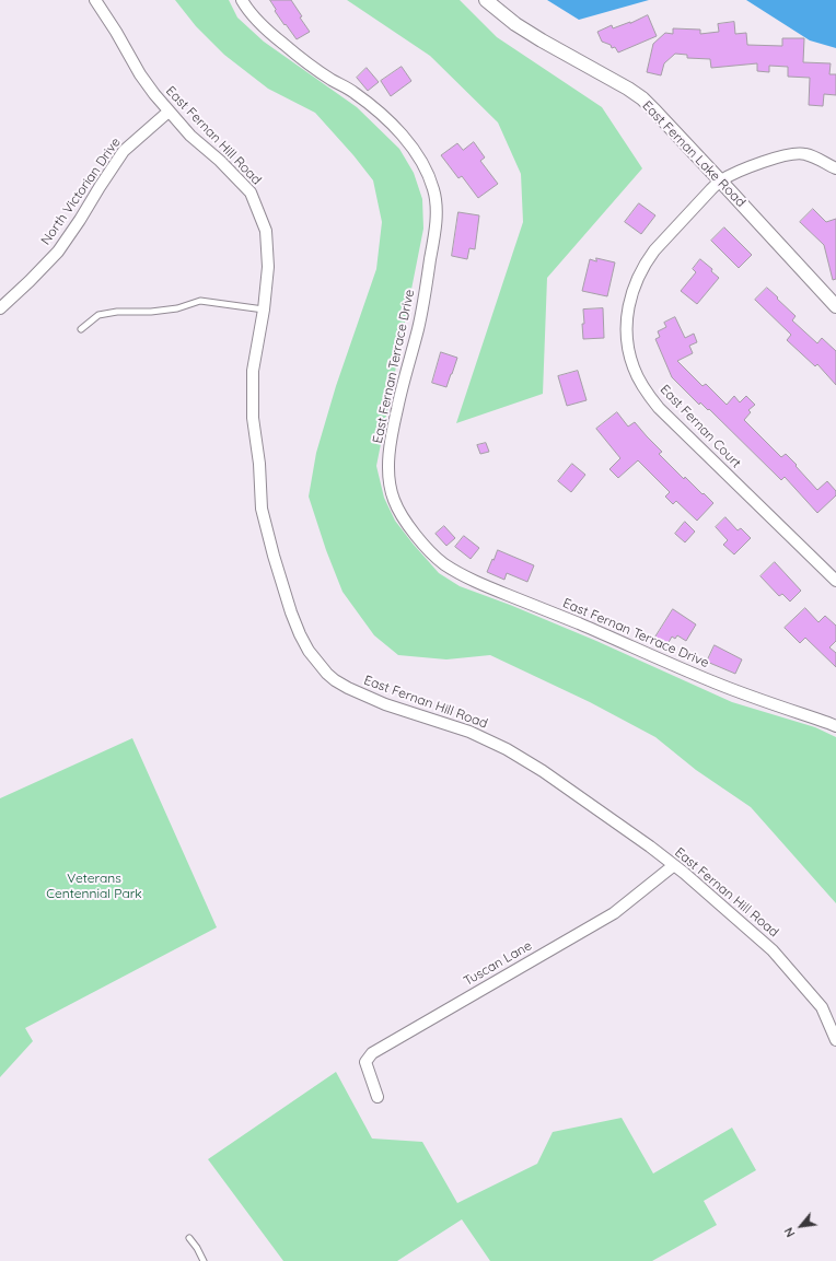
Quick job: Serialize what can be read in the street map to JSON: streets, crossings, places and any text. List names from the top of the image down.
{
  "streets": {
    "street": [
      "East Fernan Hill Road",
      "East Fernan Lake Road",
      "North Victorian Drive",
      "East Fernan Terrace Drive",
      "East Fernan Court",
      "Tuscan Lane"
    ]
  },
  "crossings": [
    ["East Fernan Hill Road", "North Victorian Drive"],
    ["East Fernan Hill Road", "Tuscan Lane"],
    ["East Fernan Lake Road", "East Fernan Court"]
  ],
  "parks": ["Veterans Centennial Park"],
  "north": "bottom left"
}
